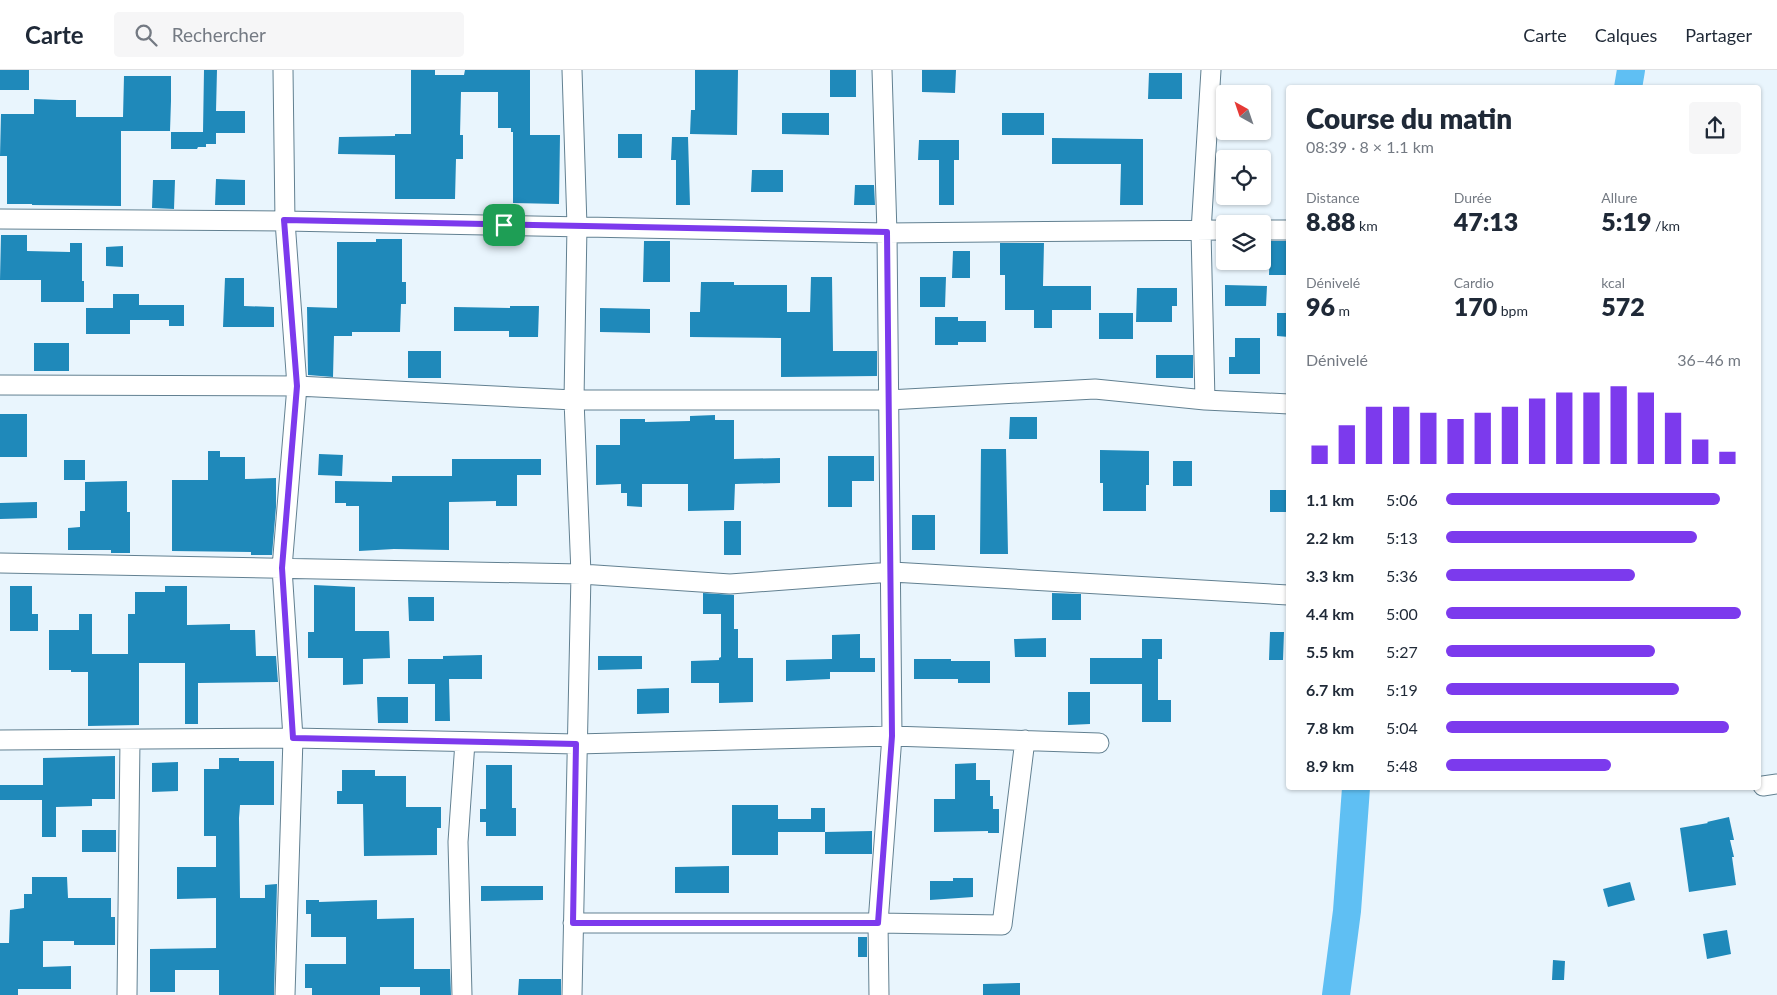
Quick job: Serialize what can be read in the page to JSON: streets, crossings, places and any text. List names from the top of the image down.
{
  "north": "top left",
  "page": {
    "header": "Carte",
    "search": "Rechercher",
    "nav": ["Carte", "Calques", "Partager"],
    "heading": ["Course du matin", "08:39 · 8 × 1.1 km"],
    "stats": [
      ["Distance", "8.88 km"],
      ["Durée", "47:13"],
      ["Allure", "5:19 /km"],
      ["Dénivelé", "96 m"],
      ["Cardio", "170 bpm"],
      ["kcal", "572"]
    ],
    "chart": ["Dénivelé", "36–46 m"],
    "list": [
      {
        "name": "1.1 km",
        "note": "5:06"
      },
      {
        "name": "2.2 km",
        "note": "5:13"
      },
      {
        "name": "3.3 km",
        "note": "5:36"
      },
      {
        "name": "4.4 km",
        "note": "5:00"
      },
      {
        "name": "5.5 km",
        "note": "5:27"
      },
      {
        "name": "6.7 km",
        "note": "5:19"
      },
      {
        "name": "7.8 km",
        "note": "5:04"
      },
      {
        "name": "8.9 km",
        "note": "5:48"
      }
    ]
  }
}
